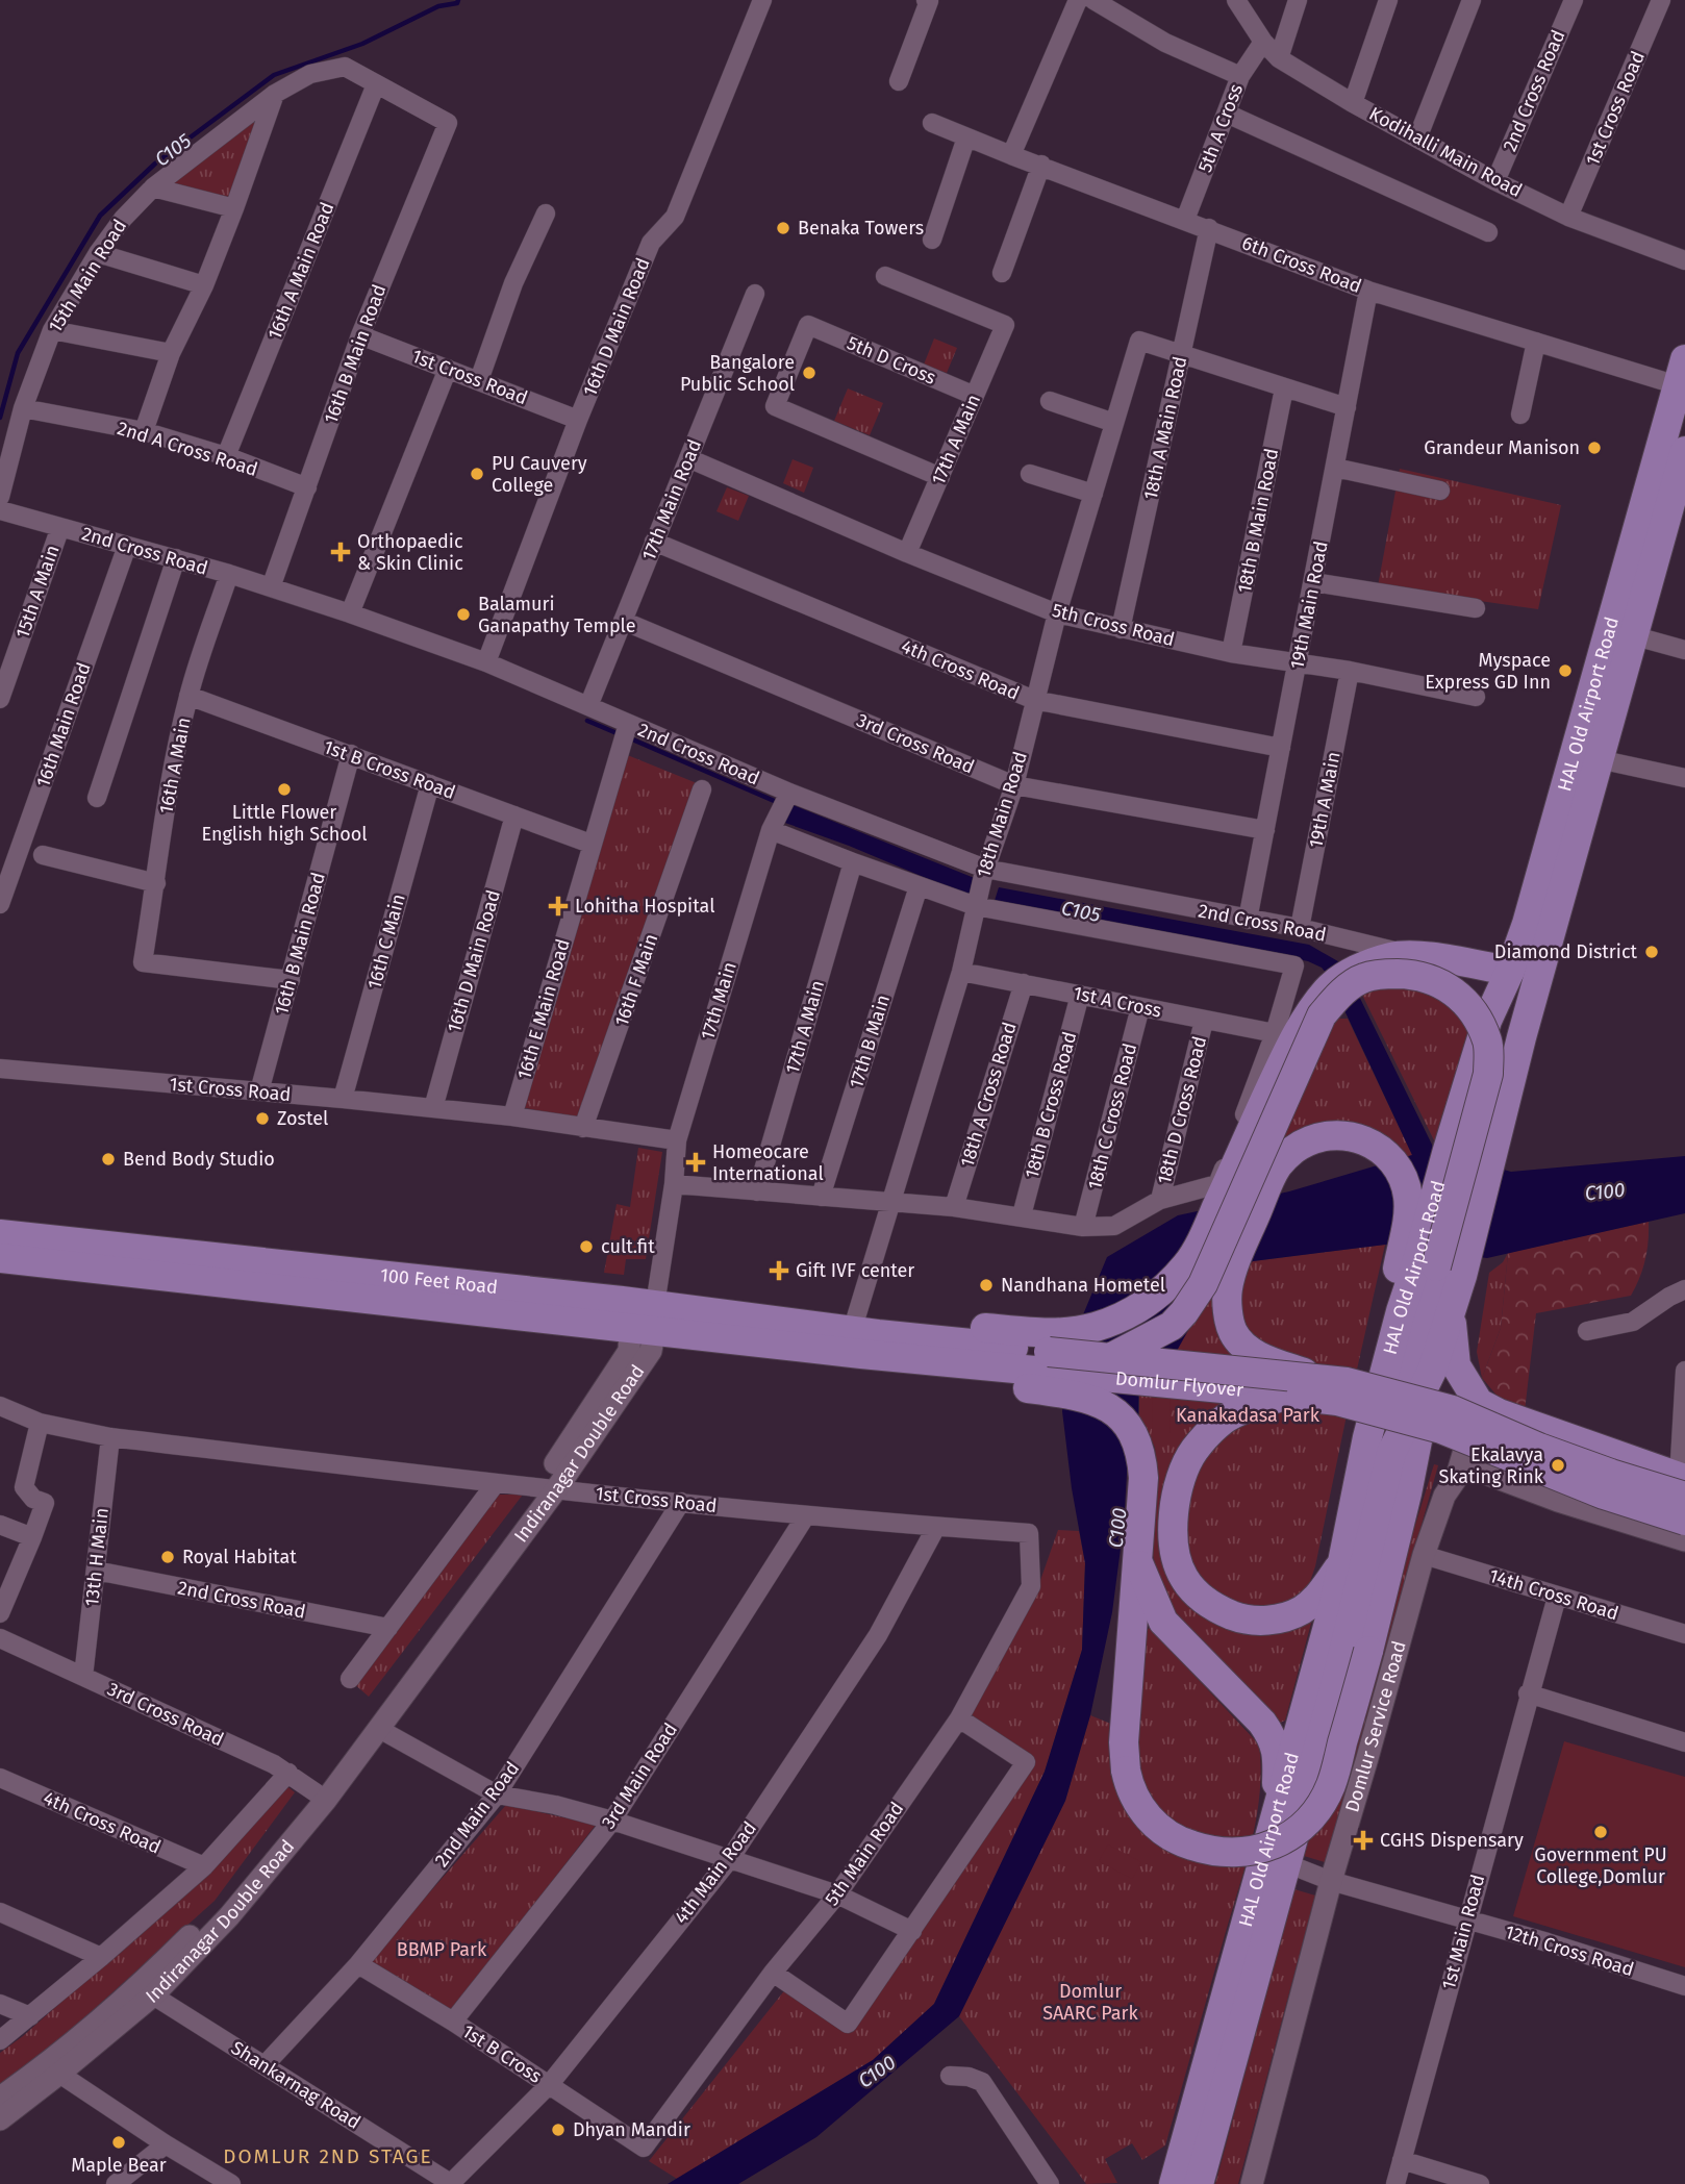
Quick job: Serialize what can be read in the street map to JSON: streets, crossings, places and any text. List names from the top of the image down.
{
  "streets": {
    "main road": ["HAL Old Airport Road", "100 Feet Road", "Domlur Flyover"],
    "street": [
      "2nd Cross Road",
      "1st Cross Road",
      "5th A Cross",
      "Kodihalli Main Road",
      "6th Cross Road",
      "16th A Main Road",
      "15th Main Road",
      "16th D Main Road",
      "16th B Main Road",
      "5th D Cross",
      "18th A Main Road",
      "17th A Main",
      "2nd A Cross Road",
      "17th Main Road",
      "18th B Main Road",
      "15th A Main",
      "19th Main Road",
      "5th Cross Road",
      "4th Cross Road",
      "16th Main Road",
      "3rd Cross Road",
      "16th A Main",
      "1st B Cross Road",
      "19th A Main",
      "18th Main Road",
      "16th C Main",
      "16th F Main",
      "17th Main",
      "1st A Cross",
      "16th E Main Road",
      "17th B Main",
      "18th A Cross Road",
      "18th B Cross Road",
      "18th D Cross Road",
      "18th C Cross Road",
      "Indiranagar Double Road",
      "13th H Main",
      "14th Cross Road",
      "Domlur Service Road",
      "3rd Main Road",
      "2nd Main Road",
      "5th Main Road",
      "4th Main Road",
      "1st Main Road",
      "12th Cross Road",
      "1st B Cross",
      "Shankarnag Road"
    ]
  },
  "crossings": [
    ["2nd Cross Road", "Kodihalli Main Road"],
    ["2nd Cross Road", "16th D Main Road"],
    ["2nd Cross Road", "16th B Main Road"],
    ["2nd Cross Road", "17th Main Road"],
    ["2nd Cross Road", "15th A Main"],
    ["2nd Cross Road", "19th Main Road"],
    ["2nd Cross Road", "16th Main Road"],
    ["2nd Cross Road", "16th A Main"],
    ["2nd Cross Road", "19th A Main"],
    ["2nd Cross Road", "18th Main Road"],
    ["2nd Cross Road", "16th E Main Road"],
    ["2nd Cross Road", "13th H Main"],
    ["1st Cross Road", "Kodihalli Main Road"],
    ["1st Cross Road", "16th D Main Road"],
    ["1st Cross Road", "16th B Main Road"],
    ["1st Cross Road", "16th C Main"],
    ["1st Cross Road", "16th F Main"],
    ["1st Cross Road", "17th Main"],
    ["1st Cross Road", "16th E Main Road"],
    ["1st Cross Road", "Indiranagar Double Road"],
    ["1st Cross Road", "13th H Main"],
    ["1st Cross Road", "3rd Main Road"],
    ["1st Cross Road", "2nd Main Road"],
    ["1st Cross Road", "5th Main Road"],
    ["1st Cross Road", "4th Main Road"],
    ["5th A Cross", "Kodihalli Main Road"],
    ["5th A Cross", "6th Cross Road"],
    ["6th Cross Road", "18th A Main Road"],
    ["6th Cross Road", "19th Main Road"],
    ["6th Cross Road", "HAL Old Airport Road"],
    ["16th A Main Road", "15th Main Road"],
    ["16th A Main Road", "2nd A Cross Road"],
    ["15th Main Road", "16th B Main Road"],
    ["15th Main Road", "2nd A Cross Road"],
    ["16th D Main Road", "1st B Cross Road"],
    ["16th B Main Road", "2nd A Cross Road"],
    ["16th B Main Road", "16th A Main"],
    ["16th B Main Road", "1st B Cross Road"],
    ["5th D Cross", "17th A Main"],
    ["18th A Main Road", "5th Cross Road"],
    ["18th A Main Road", "18th Main Road"],
    ["17th A Main", "5th Cross Road"],
    ["17th Main Road", "5th Cross Road"],
    ["17th Main Road", "4th Cross Road"],
    ["17th Main Road", "3rd Cross Road"],
    ["18th B Main Road", "5th Cross Road"],
    ["19th Main Road", "5th Cross Road"],
    ["19th Main Road", "4th Cross Road"],
    ["19th Main Road", "3rd Cross Road"],
    ["5th Cross Road", "19th A Main"],
    ["5th Cross Road", "18th Main Road"],
    ["4th Cross Road", "18th Main Road"],
    ["HAL Old Airport Road", "12th Cross Road"],
    ["3rd Cross Road", "18th Main Road"],
    ["3rd Cross Road", "Indiranagar Double Road"],
    ["3rd Cross Road", "13th H Main"],
    ["16th A Main", "1st B Cross Road"],
    ["1st B Cross Road", "16th C Main"],
    ["1st B Cross Road", "16th E Main Road"],
    ["18th Main Road", "1st A Cross"],
    ["18th Main Road", "100 Feet Road"],
    ["18th Main Road", "Domlur Flyover"],
    ["1st A Cross", "18th A Cross Road"],
    ["1st A Cross", "18th B Cross Road"],
    ["1st A Cross", "18th D Cross Road"],
    ["1st A Cross", "18th C Cross Road"],
    ["100 Feet Road", "Domlur Flyover"],
    ["100 Feet Road", "Indiranagar Double Road"],
    ["Indiranagar Double Road", "Shankarnag Road"],
    ["14th Cross Road", "Domlur Service Road"],
    ["14th Cross Road", "1st Main Road"],
    ["Domlur Service Road", "12th Cross Road"],
    ["3rd Main Road", "1st B Cross"],
    ["2nd Main Road", "1st B Cross"],
    ["2nd Main Road", "Shankarnag Road"],
    ["5th Main Road", "1st B Cross"],
    ["4th Main Road", "1st B Cross"],
    ["4th Main Road", "Shankarnag Road"],
    ["1st Main Road", "12th Cross Road"]
  ],
  "districts": ["DOMLUR 2ND STAGE"],
  "water": ["C105", "C100"],
  "parks": ["Kanakadasa Park", "BBMP Park", "Domlur SAARC Park"],
  "places": {
    "other": [
      "Benaka Towers",
      "Bangalore Public School",
      "Grandeur Manison",
      "PU Cauvery College",
      "Balamuri Ganapathy Temple",
      "Myspace Express GD Inn",
      "Little Flower English high School",
      "Diamond District",
      "Zostel",
      "Bend Body Studio",
      "cult.fit",
      "Nandhana Hometel",
      "Ekalavya Skating Rink",
      "Royal Habitat",
      "Government PU College,Domlur",
      "Dhyan Mandir",
      "Maple Bear"
    ],
    "health": [
      "Orthopaedic & Skin Clinic",
      "Lohitha Hospital",
      "Homeocare International",
      "Gift IVF center",
      "CGHS Dispensary"
    ]
  }
}
